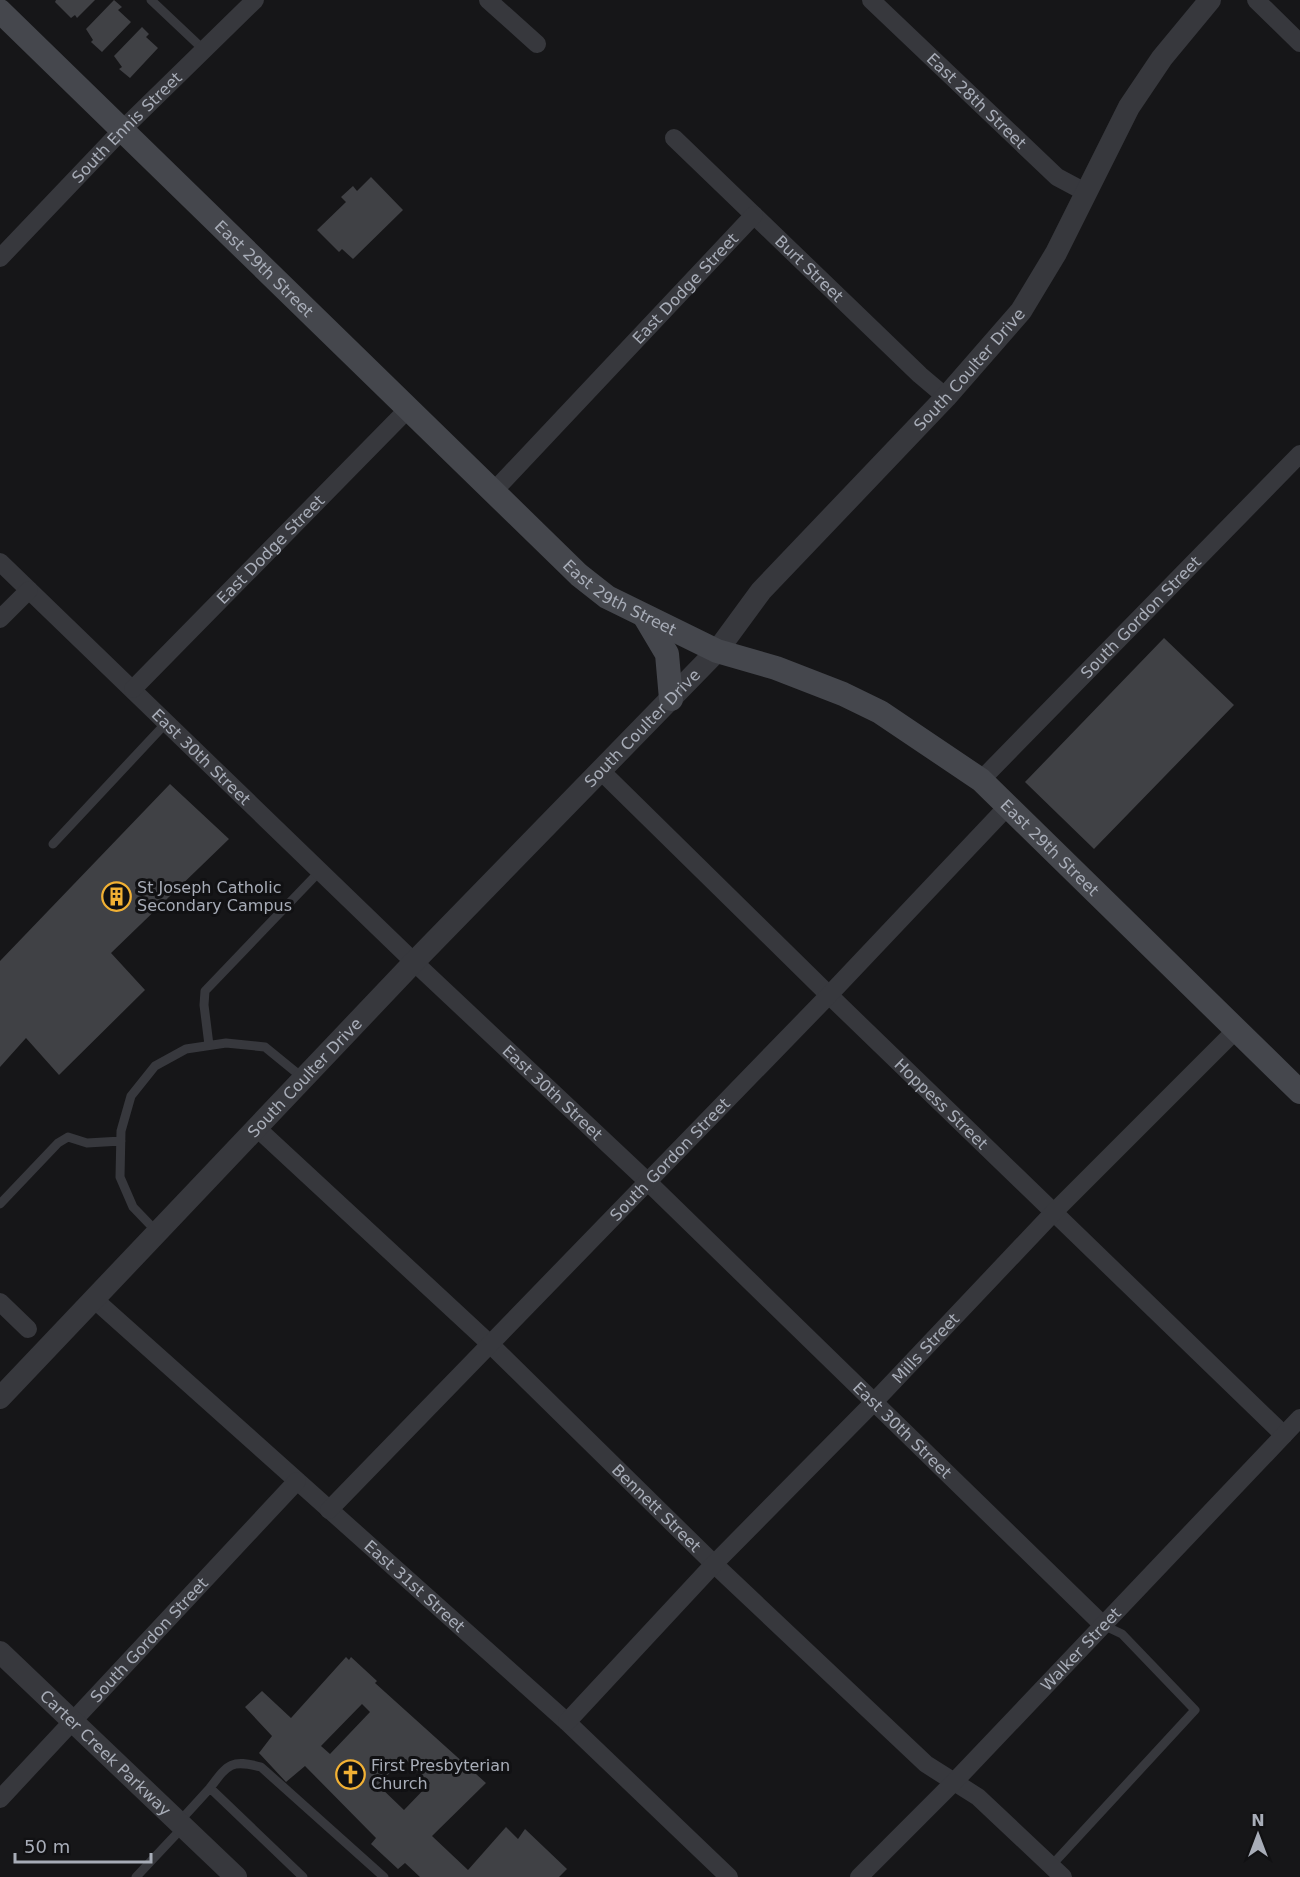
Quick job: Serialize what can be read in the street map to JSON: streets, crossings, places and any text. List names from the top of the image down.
{
  "streets": {
    "main road": ["East 29th Street"],
    "street": [
      "East 28th Street",
      "South Ennis Street",
      "Burt Street",
      "East Dodge Street",
      "South Coulter Drive",
      "South Gordon Street",
      "East 30th Street",
      "Hoppess Street",
      "Mills Street",
      "Bennett Street",
      "East 31st Street",
      "Walker Street",
      "Carter Creek Parkway"
    ]
  },
  "crossings": [
    ["East 28th Street", "South Coulter Drive"],
    ["South Ennis Street", "East 29th Street"],
    ["East 29th Street", "East Dodge Street"],
    ["East 29th Street", "South Coulter Drive"],
    ["East 29th Street", "South Gordon Street"],
    ["East 29th Street", "Mills Street"],
    ["Burt Street", "East Dodge Street"],
    ["Burt Street", "South Coulter Drive"],
    ["East Dodge Street", "East 30th Street"],
    ["South Coulter Drive", "East 30th Street"],
    ["South Coulter Drive", "Hoppess Street"],
    ["South Coulter Drive", "Bennett Street"],
    ["South Coulter Drive", "East 31st Street"],
    ["South Gordon Street", "East 30th Street"],
    ["South Gordon Street", "Hoppess Street"],
    ["South Gordon Street", "Bennett Street"],
    ["South Gordon Street", "East 31st Street"],
    ["South Gordon Street", "Carter Creek Parkway"],
    ["East 30th Street", "Mills Street"],
    ["East 30th Street", "Walker Street"],
    ["Hoppess Street", "Mills Street"],
    ["Hoppess Street", "Walker Street"],
    ["Mills Street", "Bennett Street"],
    ["Mills Street", "East 31st Street"],
    ["Bennett Street", "Walker Street"]
  ],
  "places": {
    "building": ["St Joseph Catholic Secondary Campus"],
    "church": ["First Presbyterian Church"]
  },
  "scale_bar": "50 m",
  "north": "top"
}
